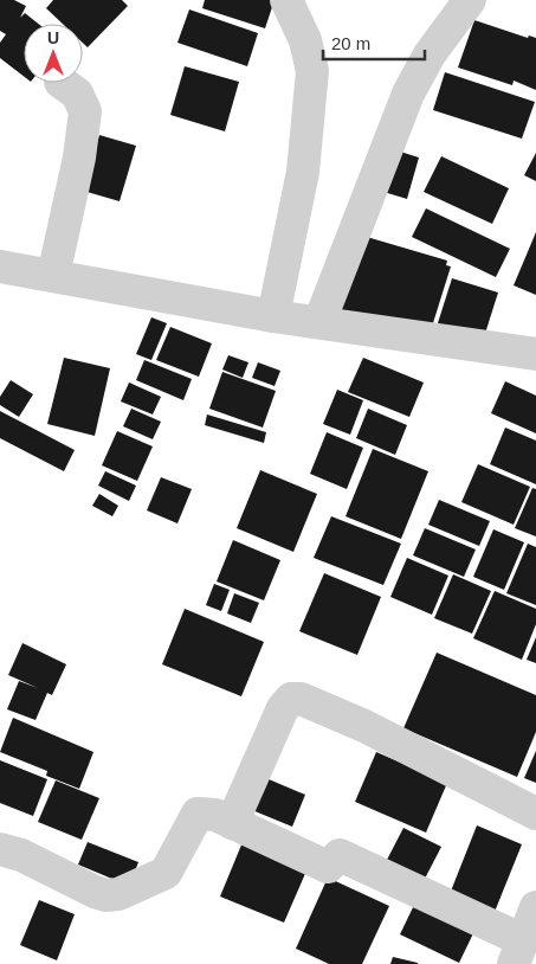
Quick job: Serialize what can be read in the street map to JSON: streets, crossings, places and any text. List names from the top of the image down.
{
  "scale_bar": "20 m",
  "north": "top"
}
